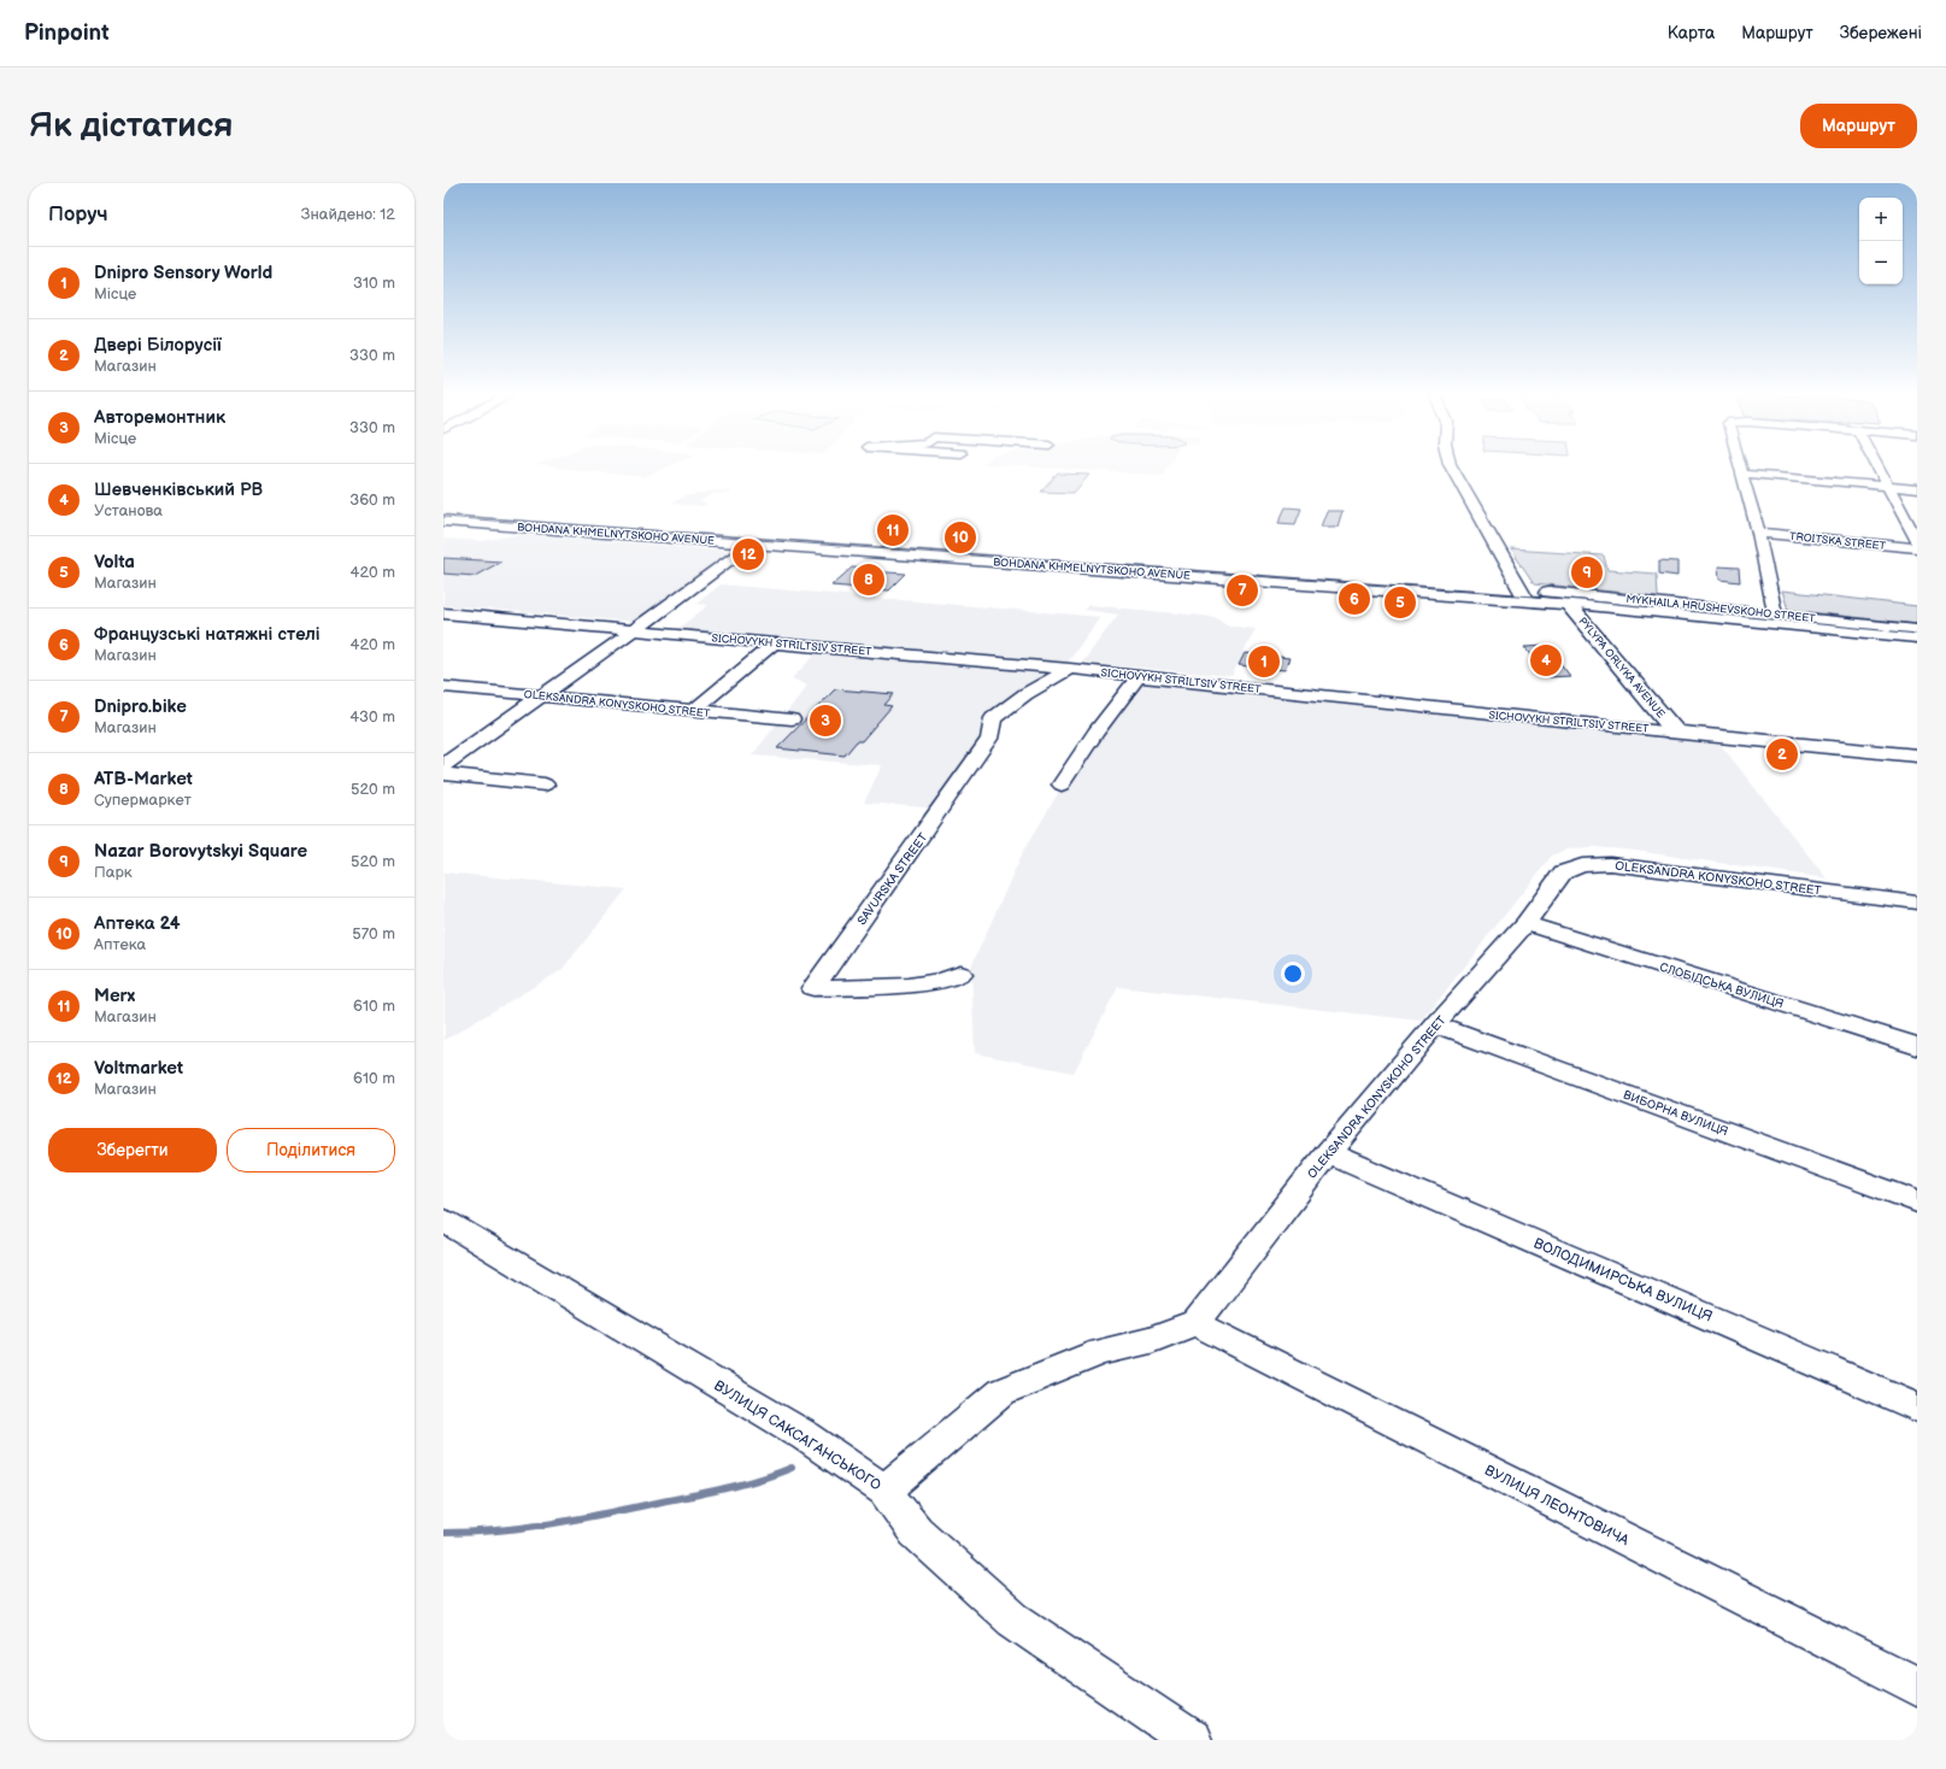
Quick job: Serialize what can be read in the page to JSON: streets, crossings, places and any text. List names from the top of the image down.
{
  "streets": {
    "main road": [
      "BOHDANA KHMELNYTSKOHO AVENUE",
      "MYKHAILA HRUSHEVSKOHO STREET",
      "SICHOVYKH STRILTSIV STREET",
      "PYLYPA ORLYKA AVENUE"
    ],
    "street": [
      "TROITSKA STREET",
      "OLEKSANDRA KONYSKOHO STREET",
      "SAVURSKA STREET",
      "СЛОБІДСЬКА ВУЛИЦЯ",
      "ВИБОРНА ВУЛИЦЯ",
      "ВОЛОДИМИРСЬКА ВУЛИЦЯ",
      "ВУЛИЦЯ САКСАГАНСЬКОГО",
      "ВУЛИЦЯ ЛЕОНТОВИЧА"
    ]
  },
  "crossings": [
    ["BOHDANA KHMELNYTSKOHO AVENUE", "MYKHAILA HRUSHEVSKOHO STREET"],
    ["BOHDANA KHMELNYTSKOHO AVENUE", "PYLYPA ORLYKA AVENUE"],
    ["MYKHAILA HRUSHEVSKOHO STREET", "PYLYPA ORLYKA AVENUE"],
    ["SICHOVYKH STRILTSIV STREET", "PYLYPA ORLYKA AVENUE"],
    ["SICHOVYKH STRILTSIV STREET", "SAVURSKA STREET"],
    ["OLEKSANDRA KONYSKOHO STREET", "СЛОБІДСЬКА ВУЛИЦЯ"],
    ["OLEKSANDRA KONYSKOHO STREET", "ВИБОРНА ВУЛИЦЯ"],
    ["OLEKSANDRA KONYSKOHO STREET", "ВОЛОДИМИРСЬКА ВУЛИЦЯ"],
    ["OLEKSANDRA KONYSKOHO STREET", "ВУЛИЦЯ ЛЕОНТОВИЧА"]
  ],
  "page": {
    "header": "Pinpoint",
    "nav": ["Карта", "Маршрут", "Збережені"],
    "buttons": [
      "Маршрут",
      ["Зберегти", "Поділитися"]
    ],
    "title": "Як дістатися",
    "heading": ["Поруч", "Знайдено: 12"],
    "map_buttons": ["+", "−"],
    "list": [
      {
        "mark": "1",
        "name": "Dnipro Sensory World",
        "note": "Місце",
        "value": "310 m"
      },
      {
        "mark": "2",
        "name": "Двері Білорусії",
        "note": "Магазин",
        "value": "330 m"
      },
      {
        "mark": "3",
        "name": "Авторемонтник",
        "note": "Місце",
        "value": "330 m"
      },
      {
        "mark": "4",
        "name": "Шевченківський РВ",
        "note": "Установа",
        "value": "360 m"
      },
      {
        "mark": "5",
        "name": "Volta",
        "note": "Магазин",
        "value": "420 m"
      },
      {
        "mark": "6",
        "name": "Французські натяжні стелі",
        "note": "Магазин",
        "value": "420 m"
      },
      {
        "mark": "7",
        "name": "Dnipro.bike",
        "note": "Магазин",
        "value": "430 m"
      },
      {
        "mark": "8",
        "name": "ATB-Market",
        "note": "Супермаркет",
        "value": "520 m"
      },
      {
        "mark": "9",
        "name": "Nazar Borovytskyi Square",
        "note": "Парк",
        "value": "520 m"
      },
      {
        "mark": "10",
        "name": "Аптека 24",
        "note": "Аптека",
        "value": "570 m"
      },
      {
        "mark": "11",
        "name": "Merx",
        "note": "Магазин",
        "value": "610 m"
      },
      {
        "mark": "12",
        "name": "Voltmarket",
        "note": "Магазин",
        "value": "610 m"
      }
    ],
    "pins": [
      "11",
      "10",
      "12",
      "9",
      "8",
      "7",
      "6",
      "5",
      "4",
      "1",
      "3",
      "2"
    ]
  }
}
